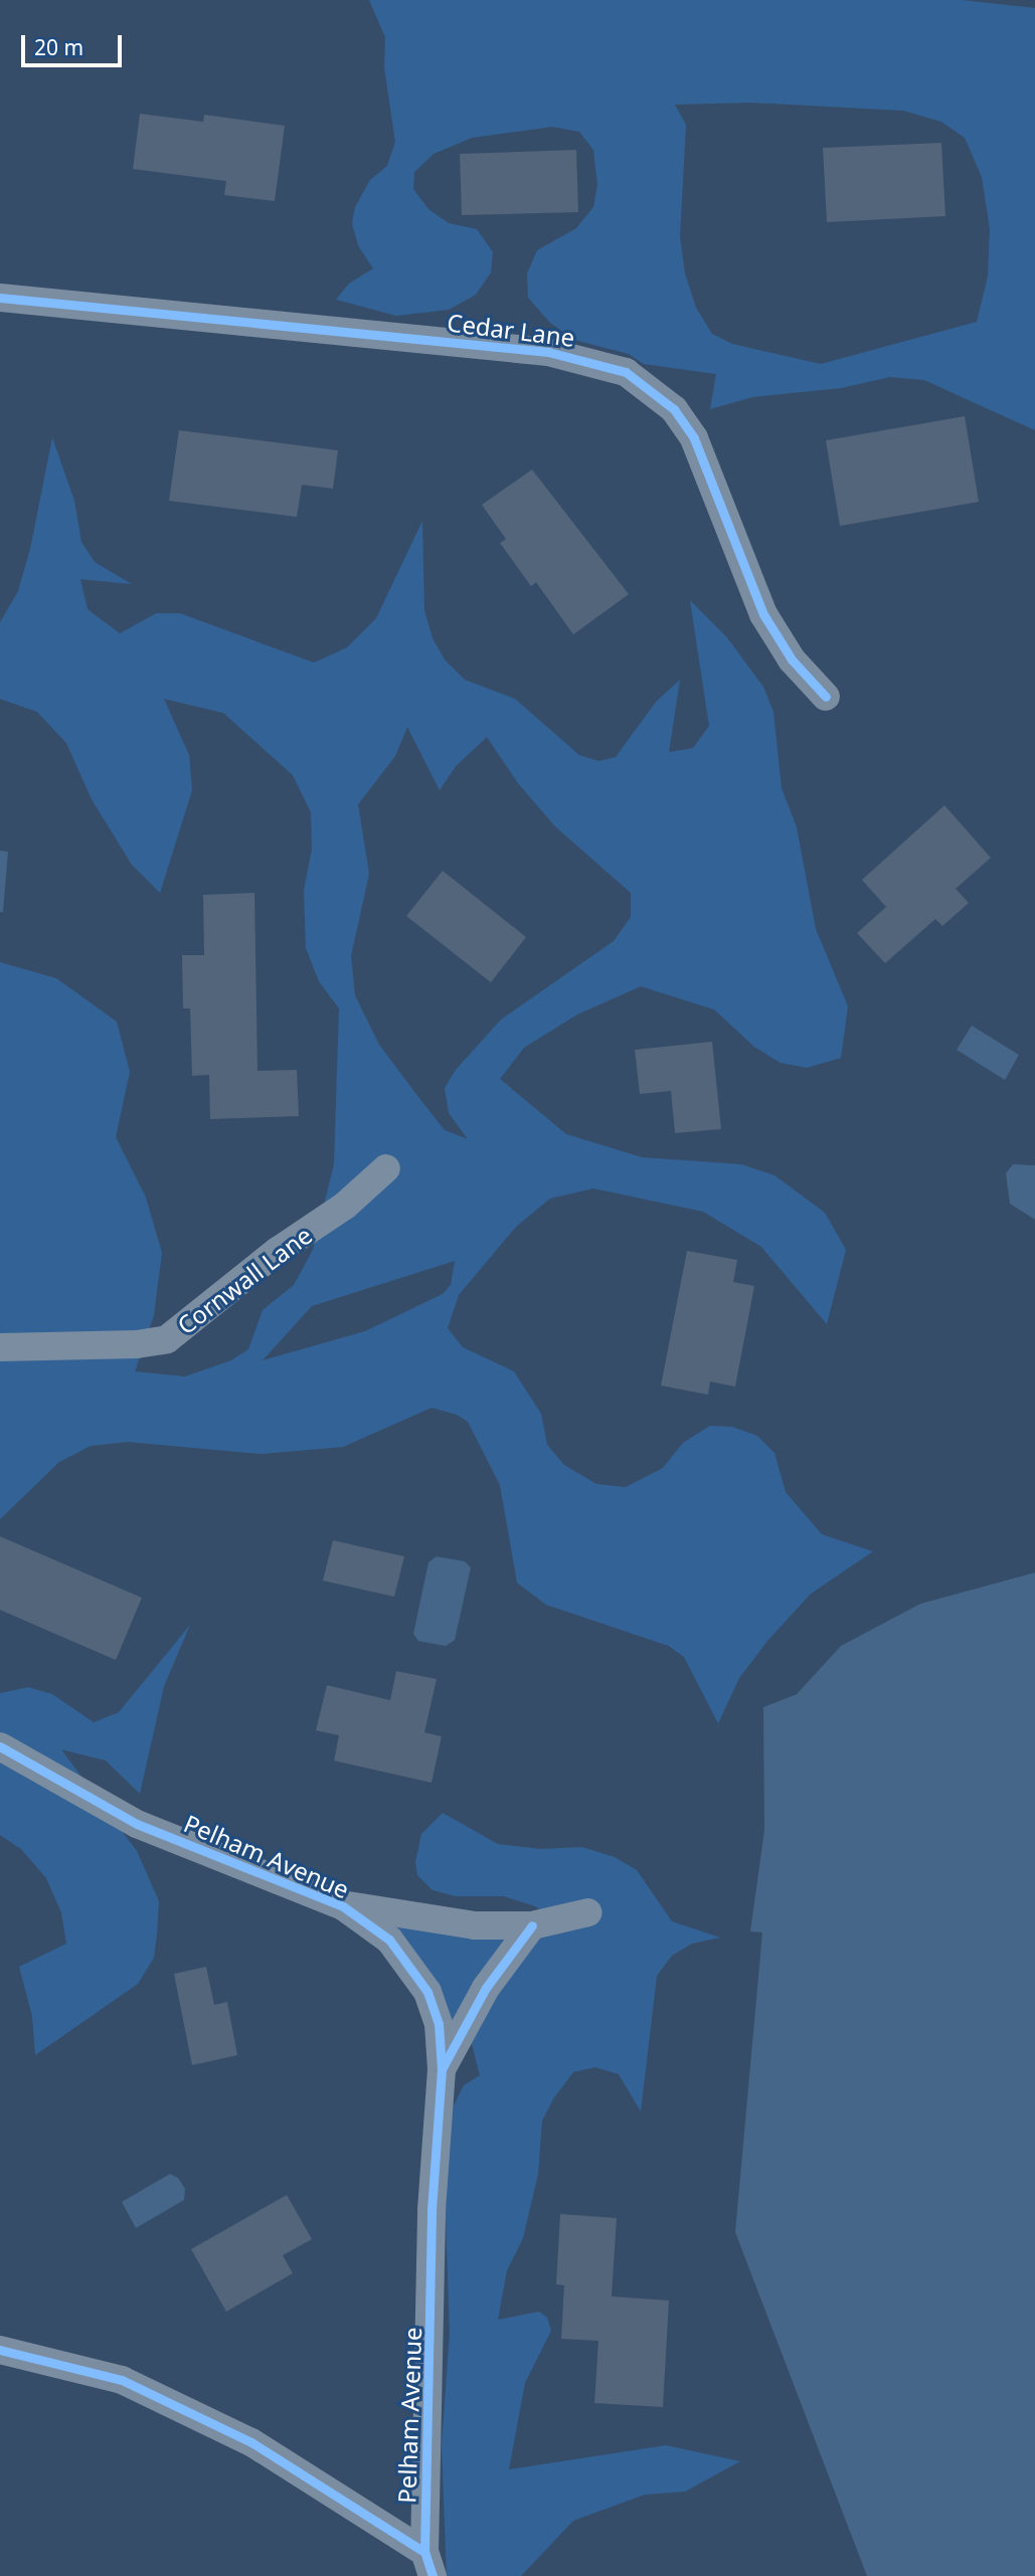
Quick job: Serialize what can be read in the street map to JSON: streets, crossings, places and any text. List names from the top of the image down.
{
  "streets": {
    "street": ["Cedar Lane", "Cornwall Lane", "Pelham Avenue"]
  },
  "scale_bar": "20 m"
}
